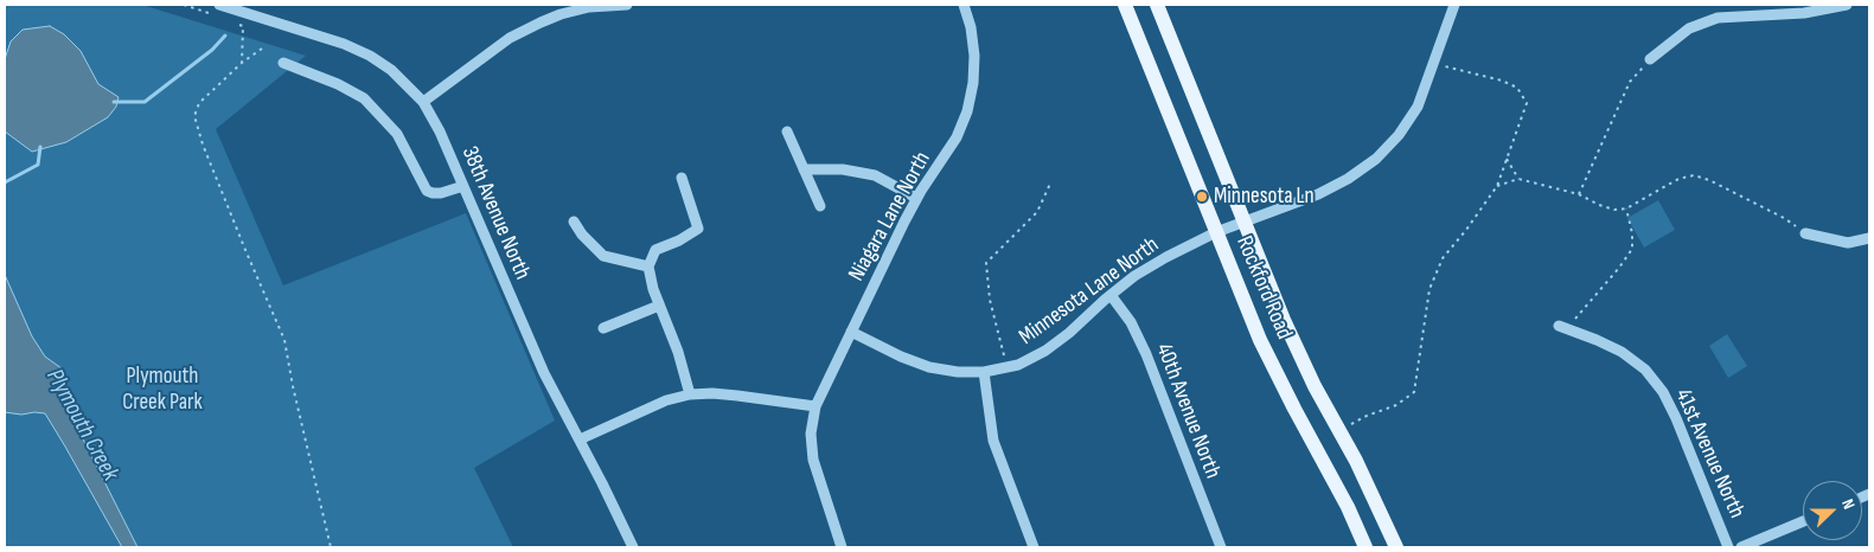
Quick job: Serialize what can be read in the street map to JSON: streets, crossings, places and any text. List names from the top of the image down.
{
  "streets": {
    "main road": ["Rockford Road"],
    "street": [
      "38th Avenue North",
      "Niagara Lane North",
      "Minnesota Lane North",
      "40th Avenue North",
      "41st Avenue North"
    ]
  },
  "crossings": [
    ["Niagara Lane North", "Minnesota Lane North"],
    ["Rockford Road", "Minnesota Lane North"],
    ["Minnesota Lane North", "40th Avenue North"]
  ],
  "water": ["Plymouth Creek"],
  "parks": ["Plymouth Creek Park"],
  "places": ["Minnesota Ln"],
  "north": "right"
}
